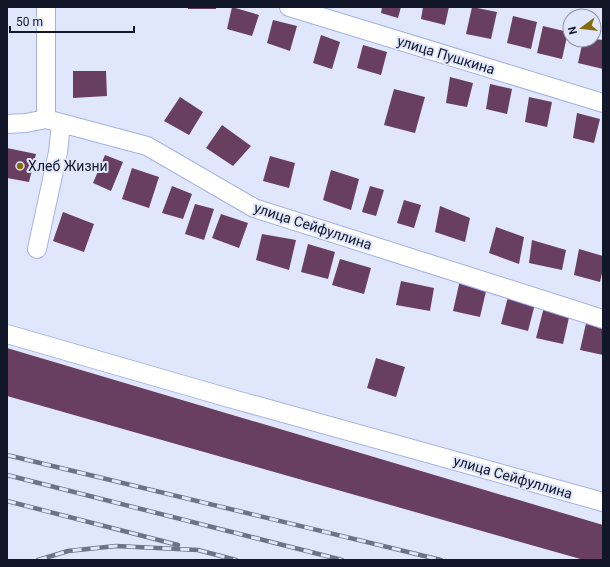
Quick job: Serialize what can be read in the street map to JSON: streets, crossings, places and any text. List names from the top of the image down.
{
  "streets": {
    "street": ["улица Пушкина", "улица Сейфуллина"]
  },
  "places": ["Хлеб Жизни"],
  "scale_bar": "50 m",
  "north": "left"
}
